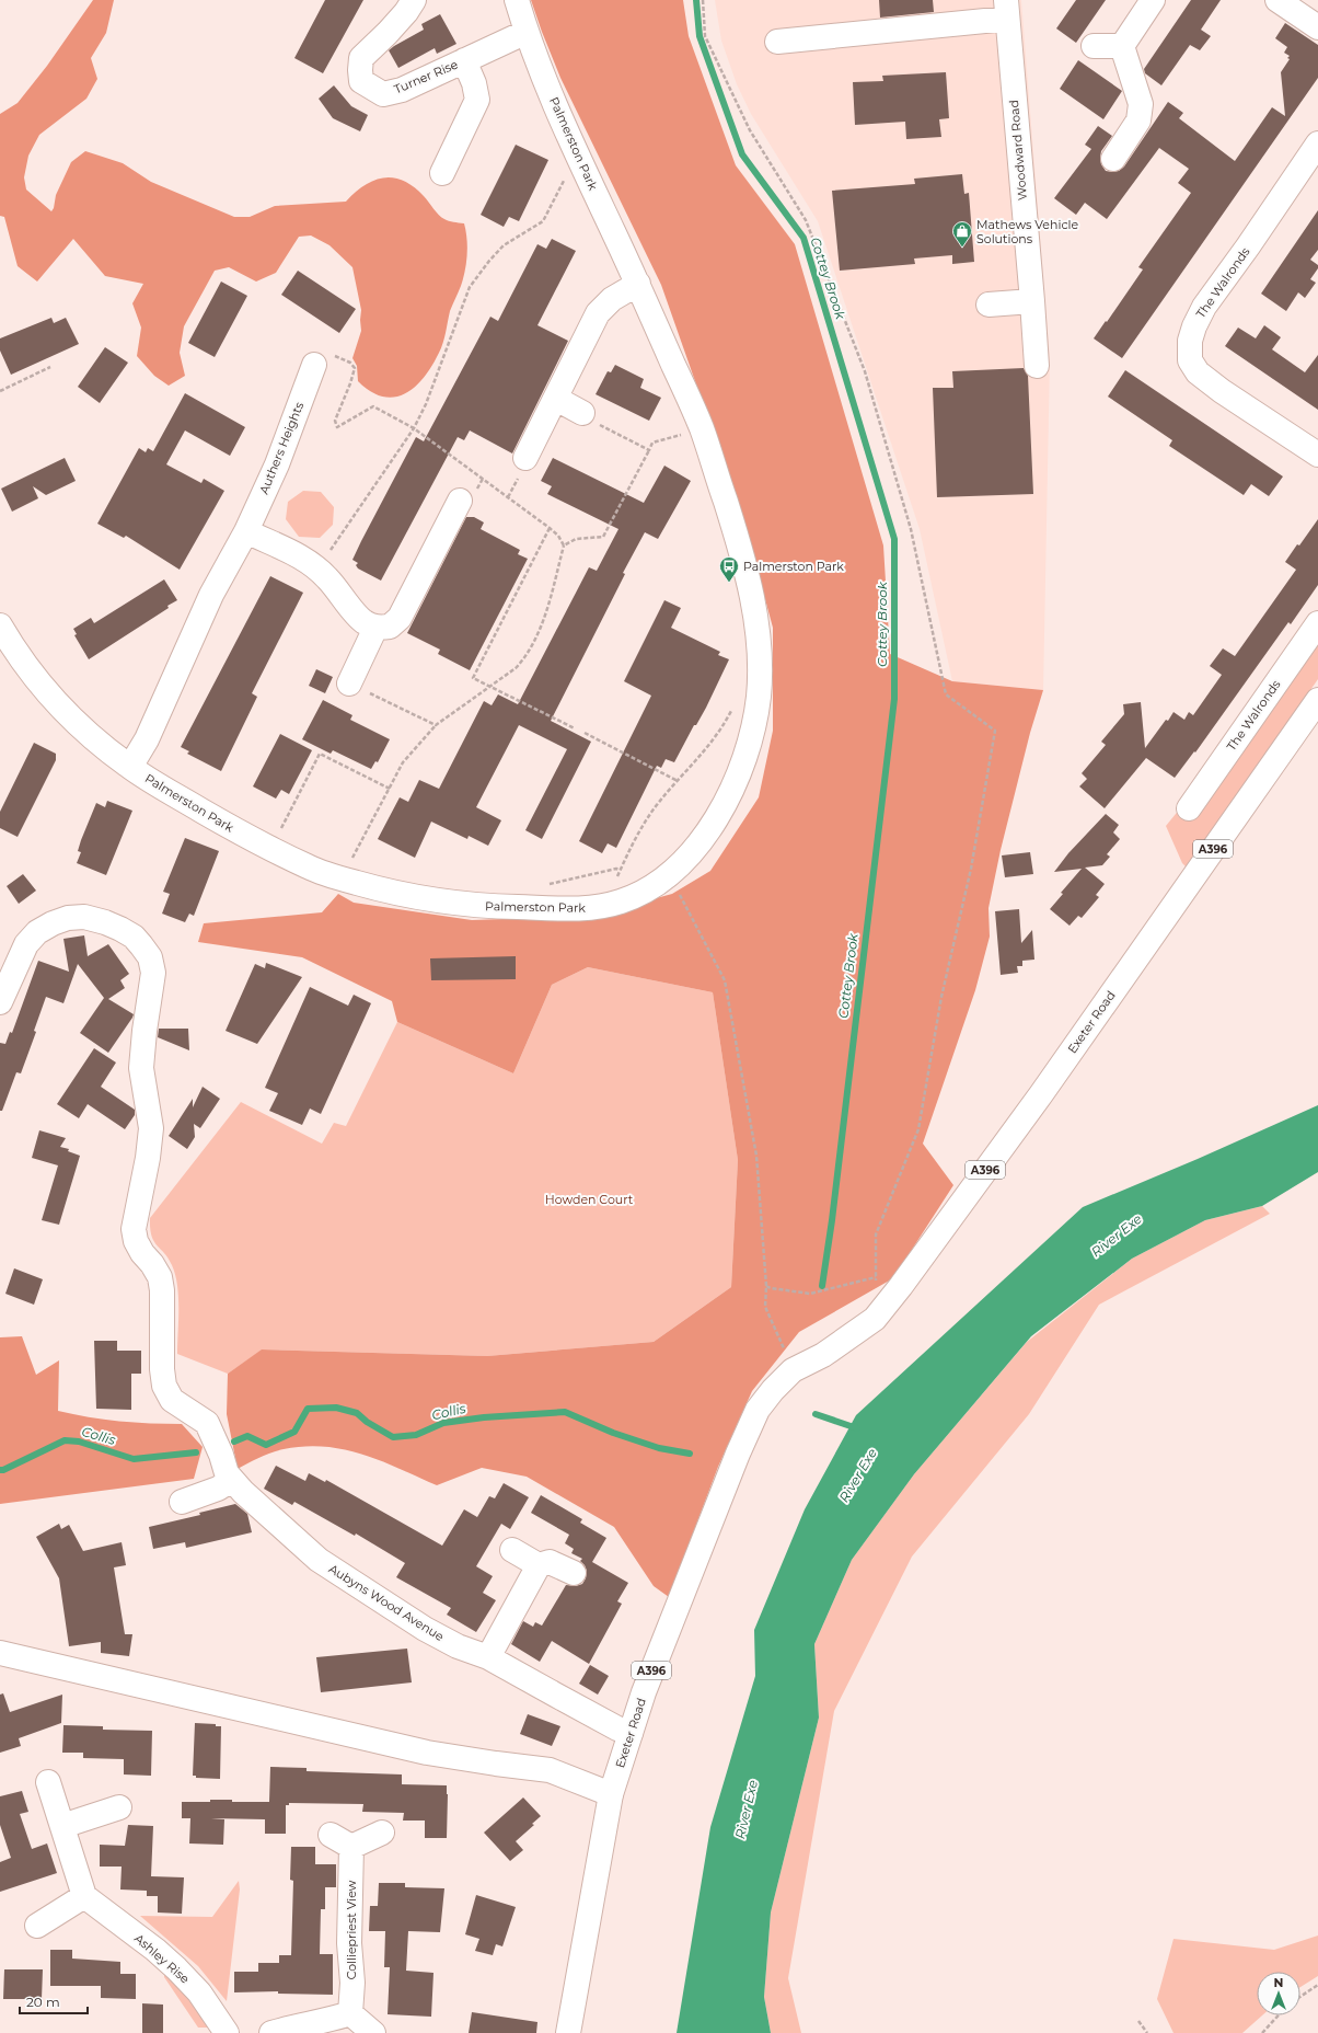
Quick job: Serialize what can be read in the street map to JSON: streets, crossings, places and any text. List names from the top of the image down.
{
  "streets": {
    "street": [
      "Turner Rise",
      "Palmerston Park",
      "Woodward Road",
      "The Walronds",
      "Authers Heights",
      "A396",
      "Exeter Road",
      "Aubyns Wood Avenue",
      "Colliepriest View",
      "Ashley Rise"
    ]
  },
  "crossings": [
    ["Turner Rise", "Palmerston Park"],
    ["Palmerston Park", "Authers Heights"],
    ["Exeter Road", "Aubyns Wood Avenue"]
  ],
  "water": ["Cottey Brook", "River Exe", "Collis"],
  "parks": ["Howden Court"],
  "places": {
    "shop": ["Mathews Vehicle Solutions"],
    "bus stop": ["Palmerston Park"]
  },
  "scale_bar": "20 m",
  "north": "top"
}
